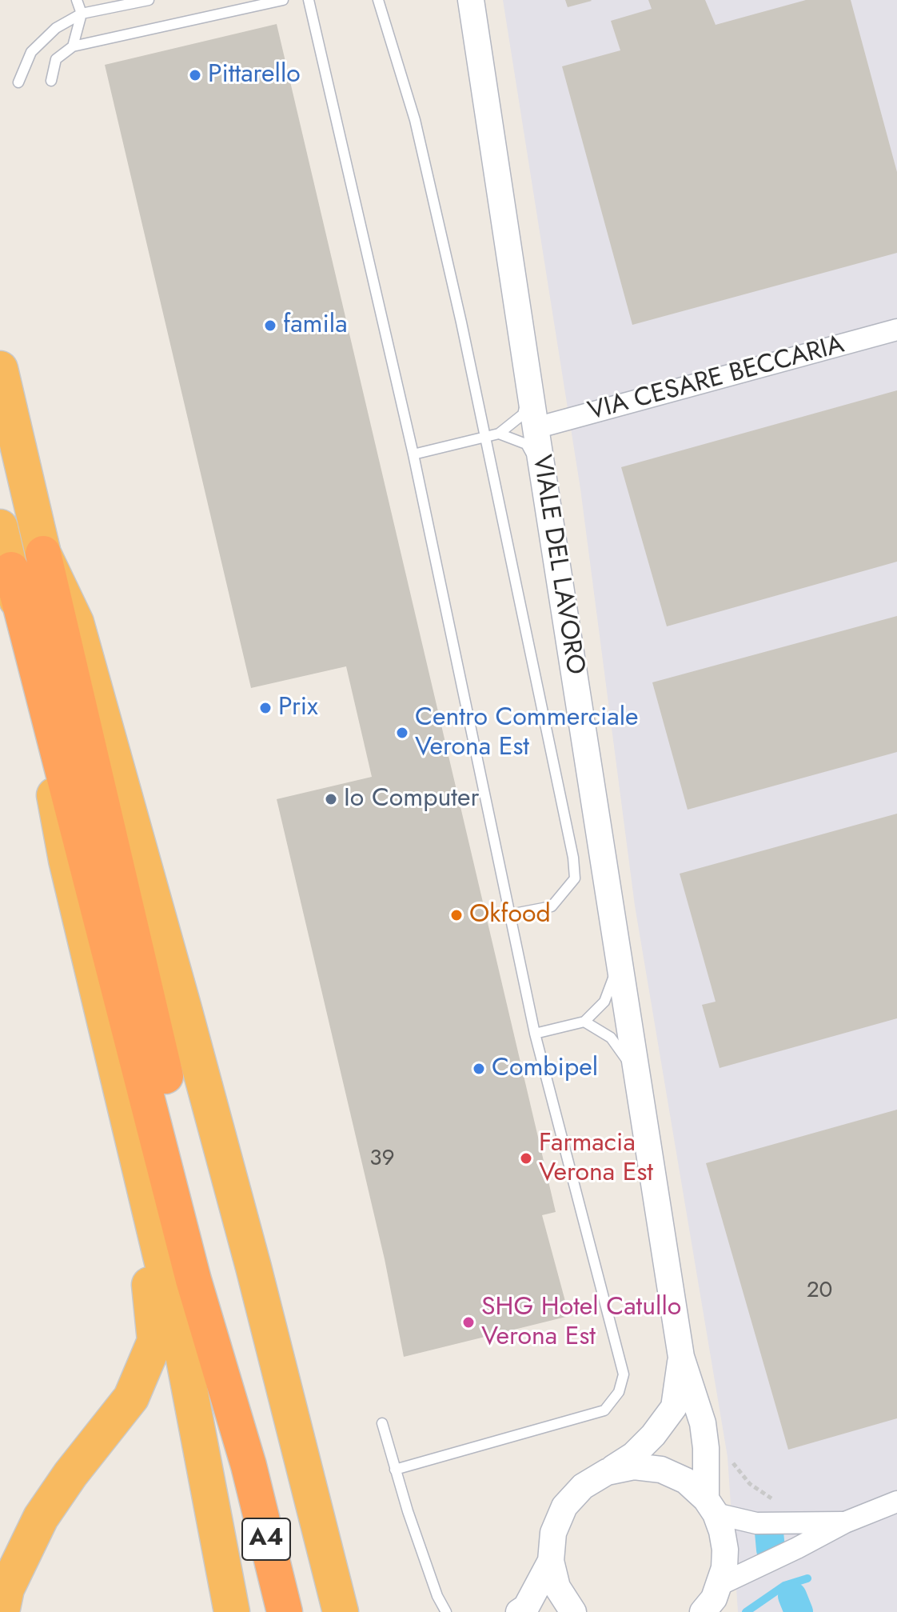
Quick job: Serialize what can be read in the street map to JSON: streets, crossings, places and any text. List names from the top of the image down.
{
  "streets": {
    "highway": ["A4"],
    "street": ["VIA CESARE BECCARIA", "VIALE DEL LAVORO"]
  },
  "crossings": [
    ["VIA CESARE BECCARIA", "VIALE DEL LAVORO"]
  ],
  "places": [
    "Pittarello",
    "famila",
    "Prix",
    "Centro Commerciale Verona Est",
    "Io Computer",
    "Okfood",
    "Combipel",
    "Farmacia Verona Est",
    "SHG Hotel Catullo Verona Est"
  ],
  "house_numbers": ["39", "20"]
}
